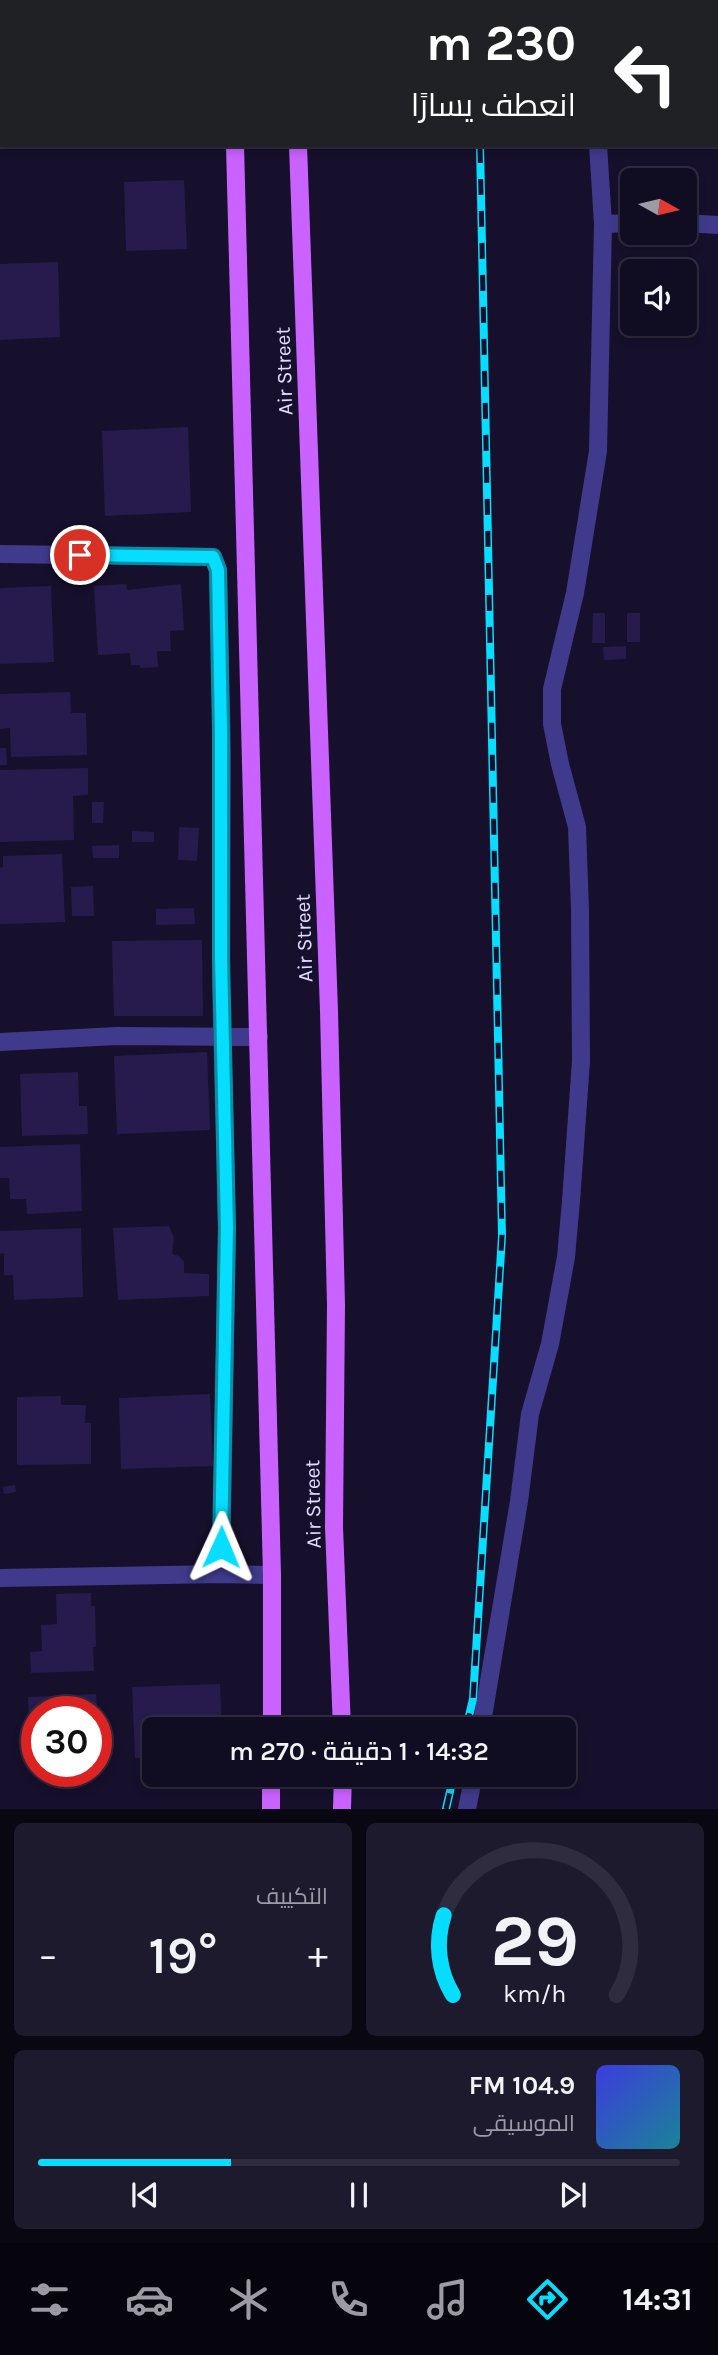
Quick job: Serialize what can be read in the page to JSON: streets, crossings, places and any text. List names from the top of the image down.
{
  "streets": {
    "main road": ["Air Street"]
  },
  "north": "right",
  "page": {
    "turn": ["230 m", "انعطف يسارًا"],
    "limit": "30",
    "trip": "14:32 · 1 دقيقة · 270 m",
    "tile": "التكييف",
    "heat": ["−", "19°", "+"],
    "song": ["104.9 FM", "الموسيقى"],
    "tabs": "14:31",
    "gauge": ["29", "km/h"]
  }
}
